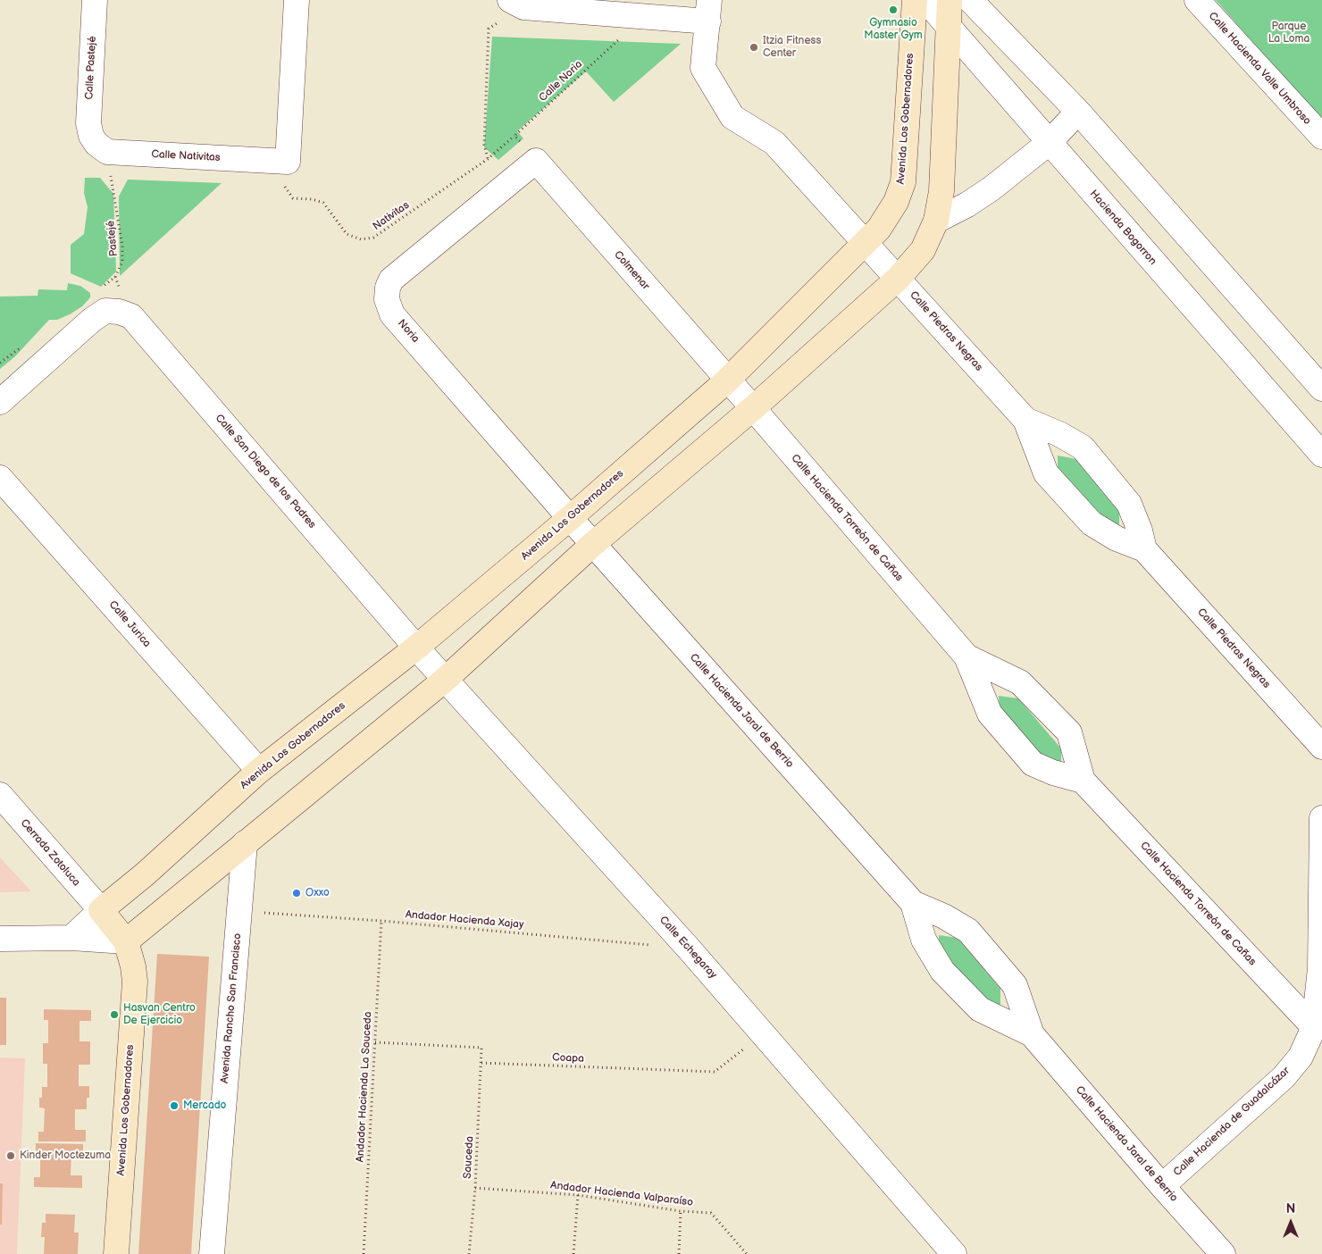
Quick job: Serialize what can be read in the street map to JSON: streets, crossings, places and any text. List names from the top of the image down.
{
  "streets": {
    "street": [
      "Calle Pastejé",
      "Calle Hacienda Valle Umbroso",
      "Avenida Los Gobernadores",
      "Calle Nativitas",
      "Hacienda Bogorron",
      "Colmenar",
      "Noria",
      "Calle Piedras Negras",
      "Calle San Diego de los Padres",
      "Calle Hacienda Torreón de Cañas",
      "Calle Jurica",
      "Calle Hacienda Jaral de Berrio",
      "Cerrada Zotoluca",
      "Calle Echegaray",
      "Avenida Rancho San Francisco",
      "Calle Hacienda de Guadalcázar"
    ],
    "path": [
      "Calle Noria",
      "Nativitas",
      "Pastejé",
      "Andador Hacienda Xajay",
      "Coapa",
      "Andador Hacienda La Sauceda",
      "Sauceda",
      "Andador Hacienda Valparaíso"
    ]
  },
  "crossings": [
    ["Calle Pastejé", "Calle Nativitas"],
    ["Calle Pastejé", "Pastejé"],
    ["Calle Noria", "Nativitas"],
    ["Avenida Los Gobernadores", "Colmenar"],
    ["Avenida Los Gobernadores", "Noria"],
    ["Avenida Los Gobernadores", "Calle Piedras Negras"],
    ["Avenida Los Gobernadores", "Calle San Diego de los Padres"],
    ["Avenida Los Gobernadores", "Calle Hacienda Torreón de Cañas"],
    ["Avenida Los Gobernadores", "Calle Jurica"],
    ["Avenida Los Gobernadores", "Calle Hacienda Jaral de Berrio"],
    ["Avenida Los Gobernadores", "Cerrada Zotoluca"],
    ["Avenida Los Gobernadores", "Calle Echegaray"],
    ["Calle Nativitas", "Nativitas"],
    ["Calle Nativitas", "Pastejé"],
    ["Colmenar", "Noria"],
    ["Colmenar", "Calle Hacienda Torreón de Cañas"],
    ["Noria", "Calle Hacienda Jaral de Berrio"],
    ["Calle San Diego de los Padres", "Calle Echegaray"],
    ["Calle Hacienda Torreón de Cañas", "Calle Hacienda de Guadalcázar"],
    ["Calle Hacienda Jaral de Berrio", "Calle Hacienda de Guadalcázar"],
    ["Andador Hacienda Xajay", "Calle Echegaray"],
    ["Andador Hacienda Xajay", "Avenida Rancho San Francisco"],
    ["Andador Hacienda Xajay", "Andador Hacienda La Sauceda"],
    ["Calle Echegaray", "Coapa"],
    ["Coapa", "Sauceda"],
    ["Sauceda", "Andador Hacienda Valparaíso"]
  ],
  "parks": ["Parque La Loma"],
  "places": [
    "Gymnasio Master Gym",
    "Itzia Fitness Center",
    "Oxxo",
    "Hasvan Centro De Ejercicio",
    "Mercado",
    "Kinder Moctezuma"
  ],
  "north": "top"
}
